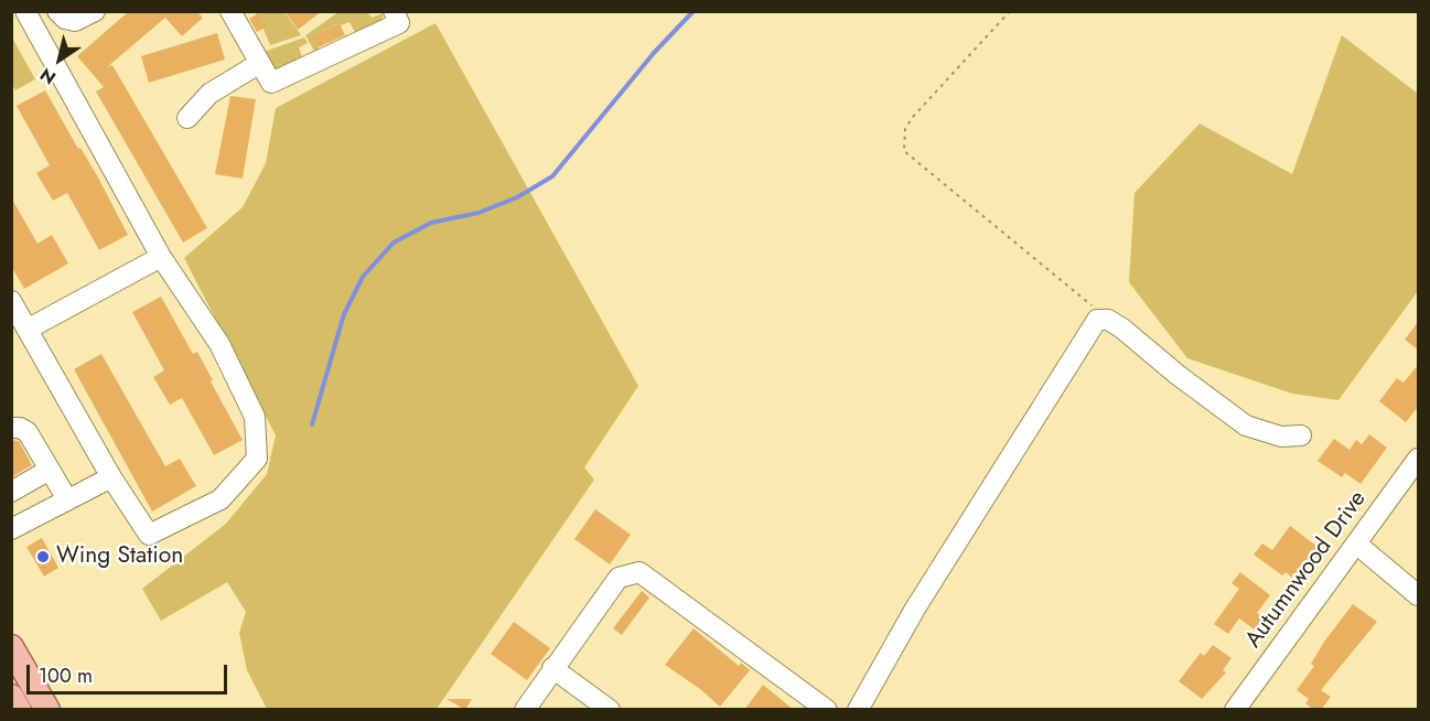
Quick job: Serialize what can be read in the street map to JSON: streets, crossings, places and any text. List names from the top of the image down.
{
  "streets": {
    "street": ["Autumnwood Drive"]
  },
  "places": ["Wing Station"],
  "scale_bar": "100 m",
  "north": "bottom left"
}
